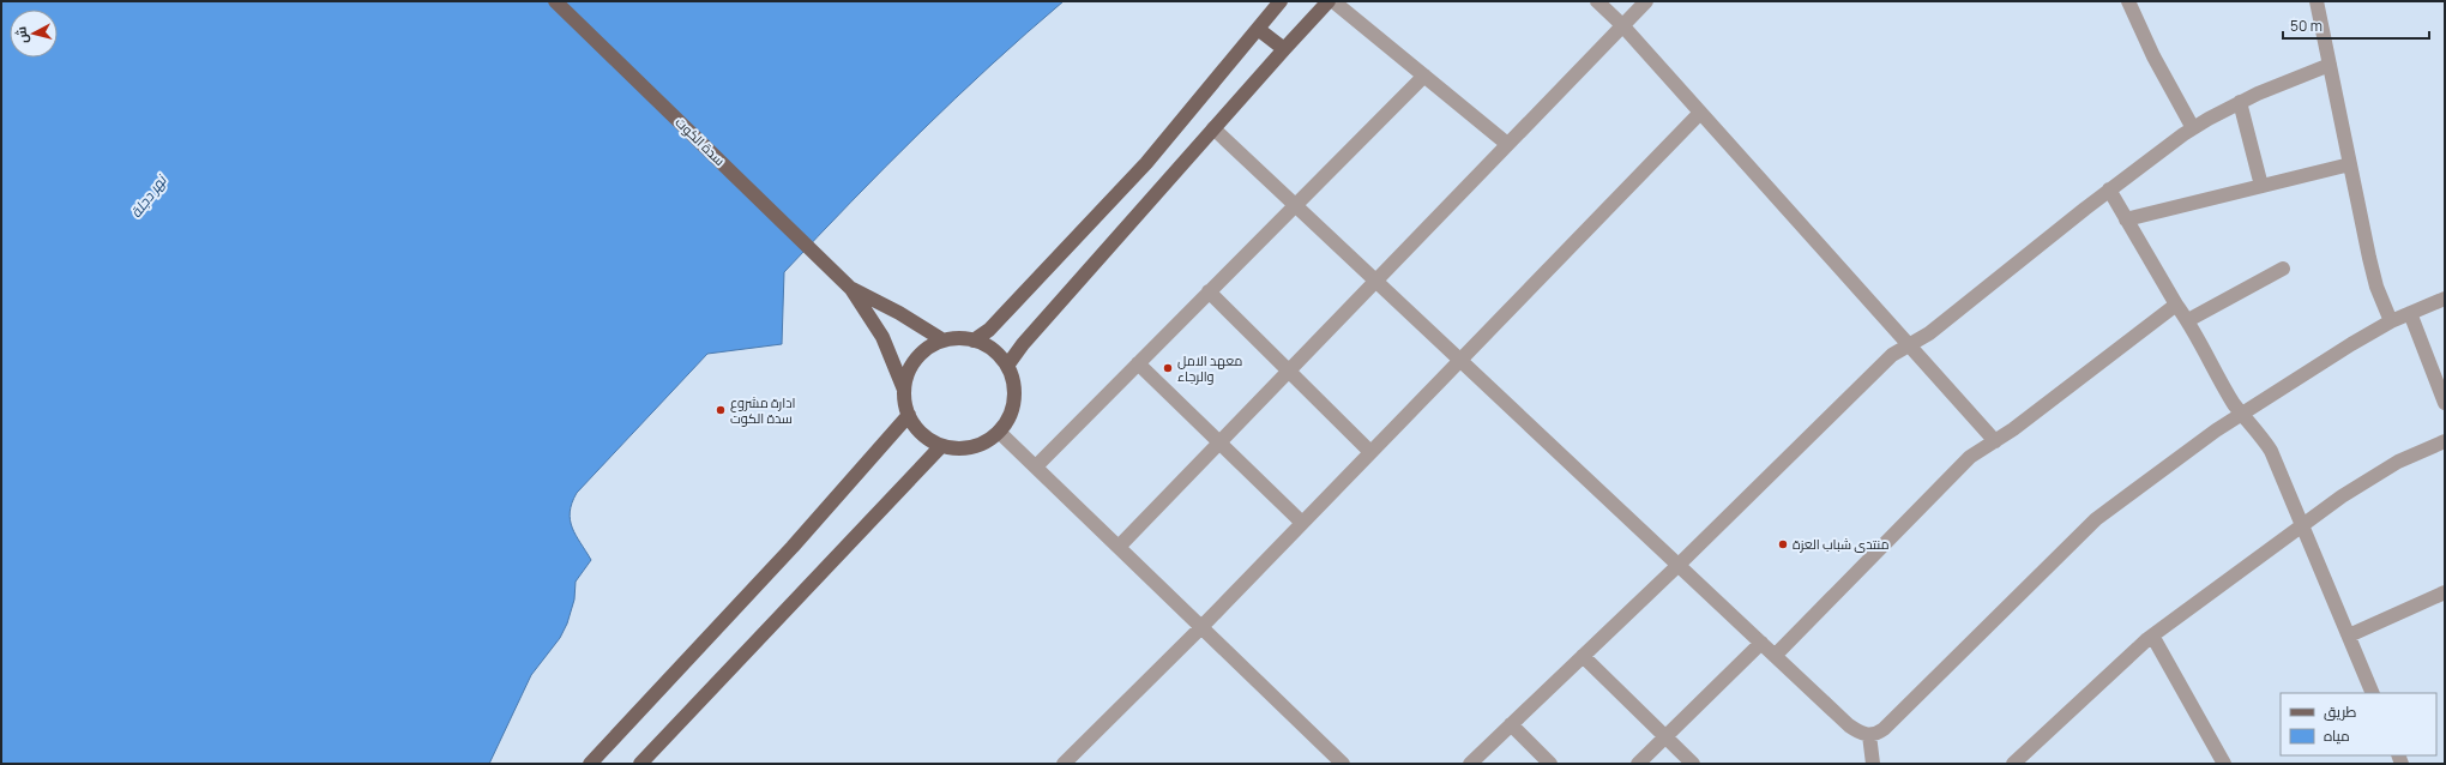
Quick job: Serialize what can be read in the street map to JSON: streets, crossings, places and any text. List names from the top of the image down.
{
  "streets": {
    "main road": ["سدة الكوت"]
  },
  "water": ["نهر دجلة"],
  "places": ["معهد الامل والرجاء", "ادارة مشروع سدة الكوت", "منتدى شباب العزة"],
  "legend": ["طريق", "مياه"],
  "scale_bar": "50 m",
  "north": "left"
}
